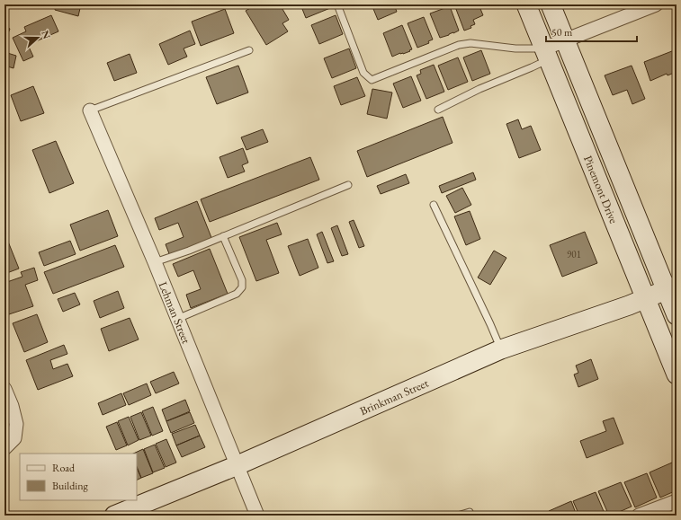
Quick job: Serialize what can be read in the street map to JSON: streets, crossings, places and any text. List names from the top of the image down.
{
  "streets": {
    "main road": ["Pinemont Drive", "Brinkman Street"],
    "street": ["Lehman Street"]
  },
  "crossings": [
    ["Pinemont Drive", "Brinkman Street"],
    ["Lehman Street", "Brinkman Street"]
  ],
  "house_numbers": ["901"],
  "legend": ["Road", "Building"],
  "scale_bar": "50 m",
  "north": "right"
}
